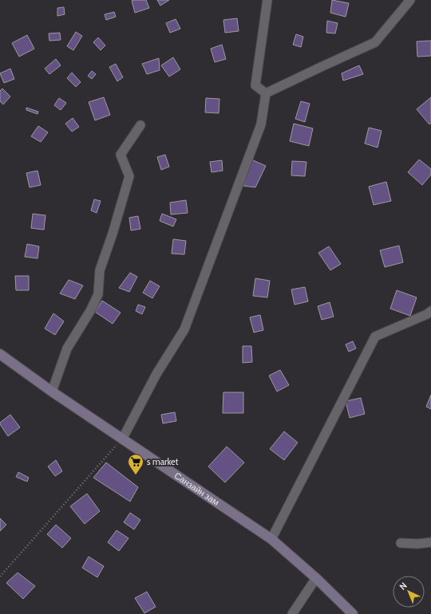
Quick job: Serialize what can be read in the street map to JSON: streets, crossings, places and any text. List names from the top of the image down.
{
  "streets": {
    "main road": ["Санзайн зам"]
  },
  "places": {
    "supermarket": ["s market"]
  },
  "north": "top left"
}
